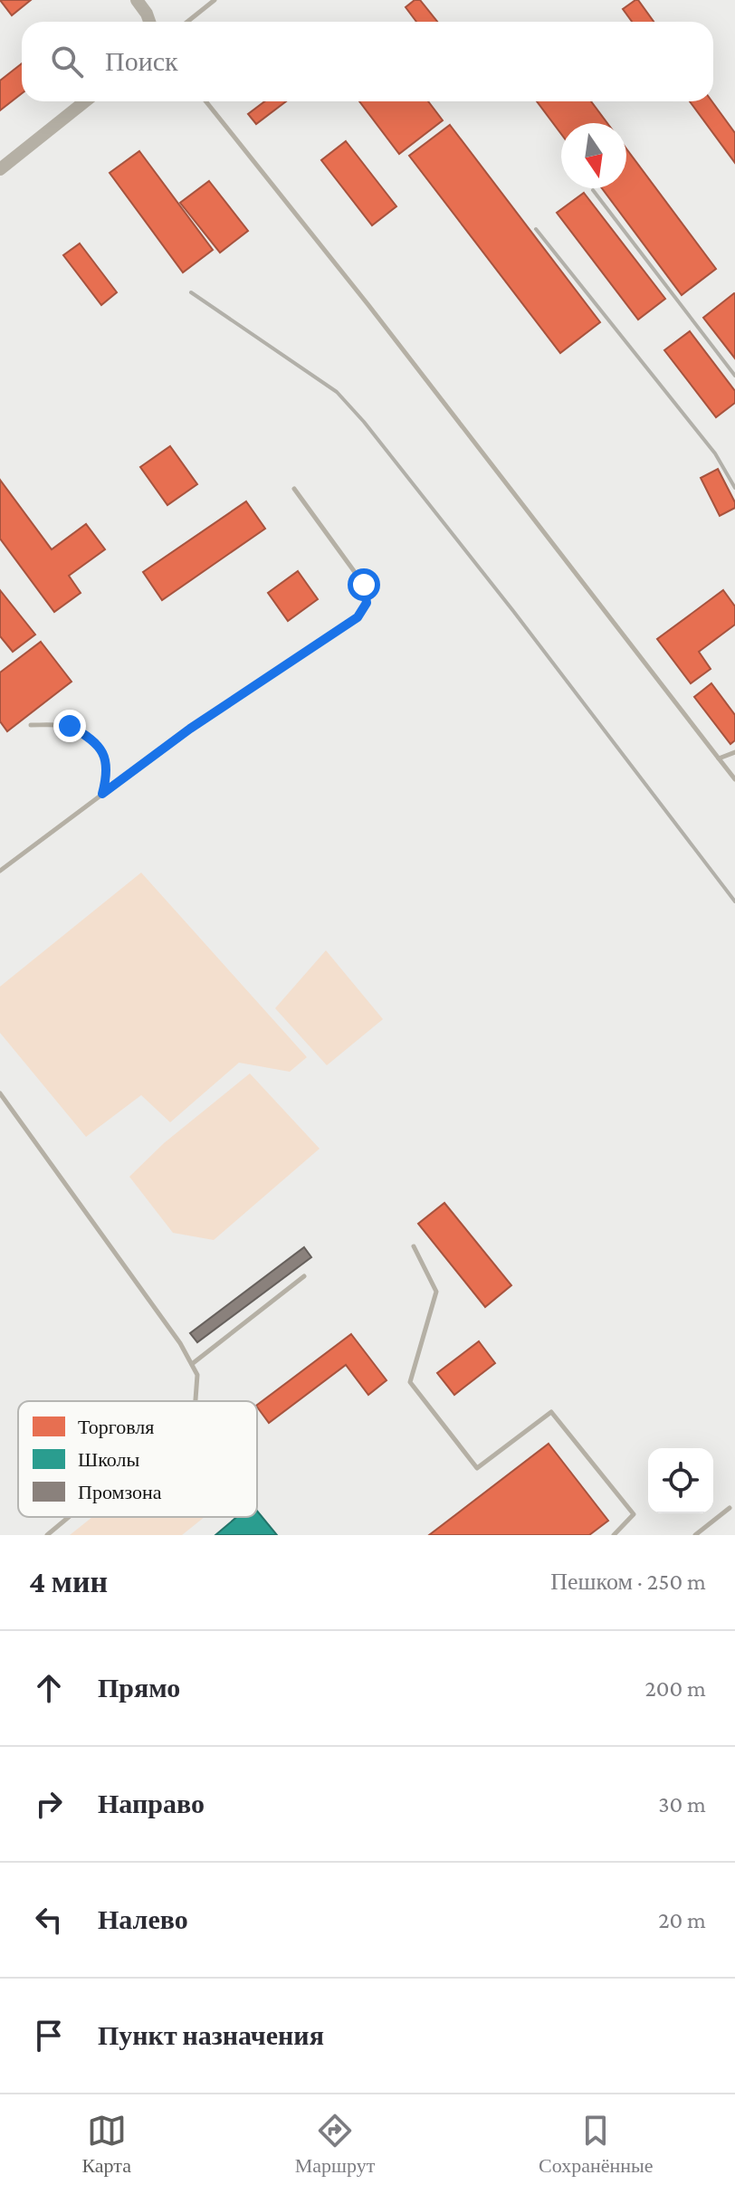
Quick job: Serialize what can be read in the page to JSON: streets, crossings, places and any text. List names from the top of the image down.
{
  "legend": ["Торговля", "Школы", "Промзона"],
  "north": "bottom",
  "page": {
    "search": "Поиск",
    "heading": ["4 мин", "Пешком · 250 m"],
    "list": [
      ["Прямо", "200 m"],
      ["Направо", "30 m"],
      ["Налево", "20 m"],
      "Пункт назначения"
    ],
    "nav": ["Карта", "Маршрут", "Сохранённые"]
  }
}
